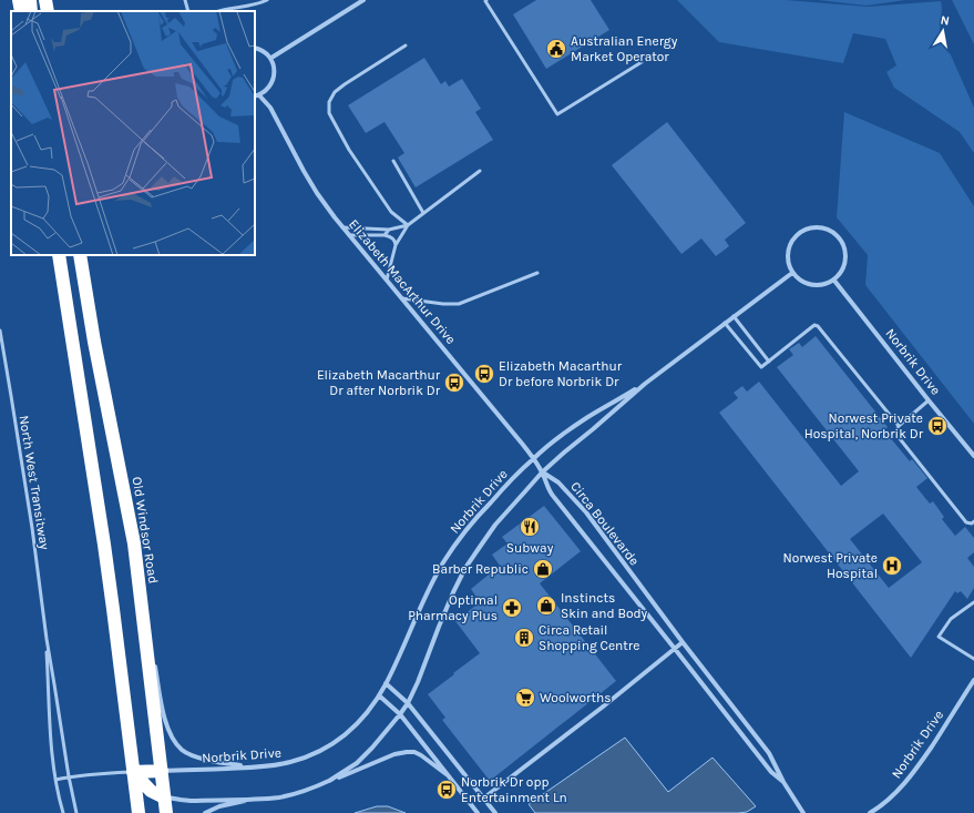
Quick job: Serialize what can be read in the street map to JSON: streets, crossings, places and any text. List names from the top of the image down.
{
  "streets": {
    "highway": ["Old Windsor Road"],
    "street": ["Elizabeth MacArthur Drive", "Norbrik Drive", "Circa Boulevarde"],
    "lane": ["North West Transitway"]
  },
  "crossings": [
    ["Elizabeth MacArthur Drive", "Norbrik Drive"],
    ["Elizabeth MacArthur Drive", "Circa Boulevarde"],
    ["Norbrik Drive", "Circa Boulevarde"],
    ["Norbrik Drive", "Old Windsor Road"]
  ],
  "places": {
    "public building": ["Australian Energy Market Operator"],
    "bus stop": [
      "Elizabeth Macarthur Dr before Norbrik Dr",
      "Elizabeth Macarthur Dr after Norbrik Dr",
      "Norwest Private Hospital, Norbrik Dr",
      "Norbrik Dr opp Entertainment Ln"
    ],
    "restaurant": ["Subway"],
    "hospital": ["Norwest Private Hospital"],
    "shop": ["Barber Republic", "Instincts Skin and Body"],
    "pharmacy": ["Optimal Pharmacy Plus"],
    "building": ["Circa Retail Shopping Centre"],
    "supermarket": ["Woolworths"]
  },
  "north": "top"
}
